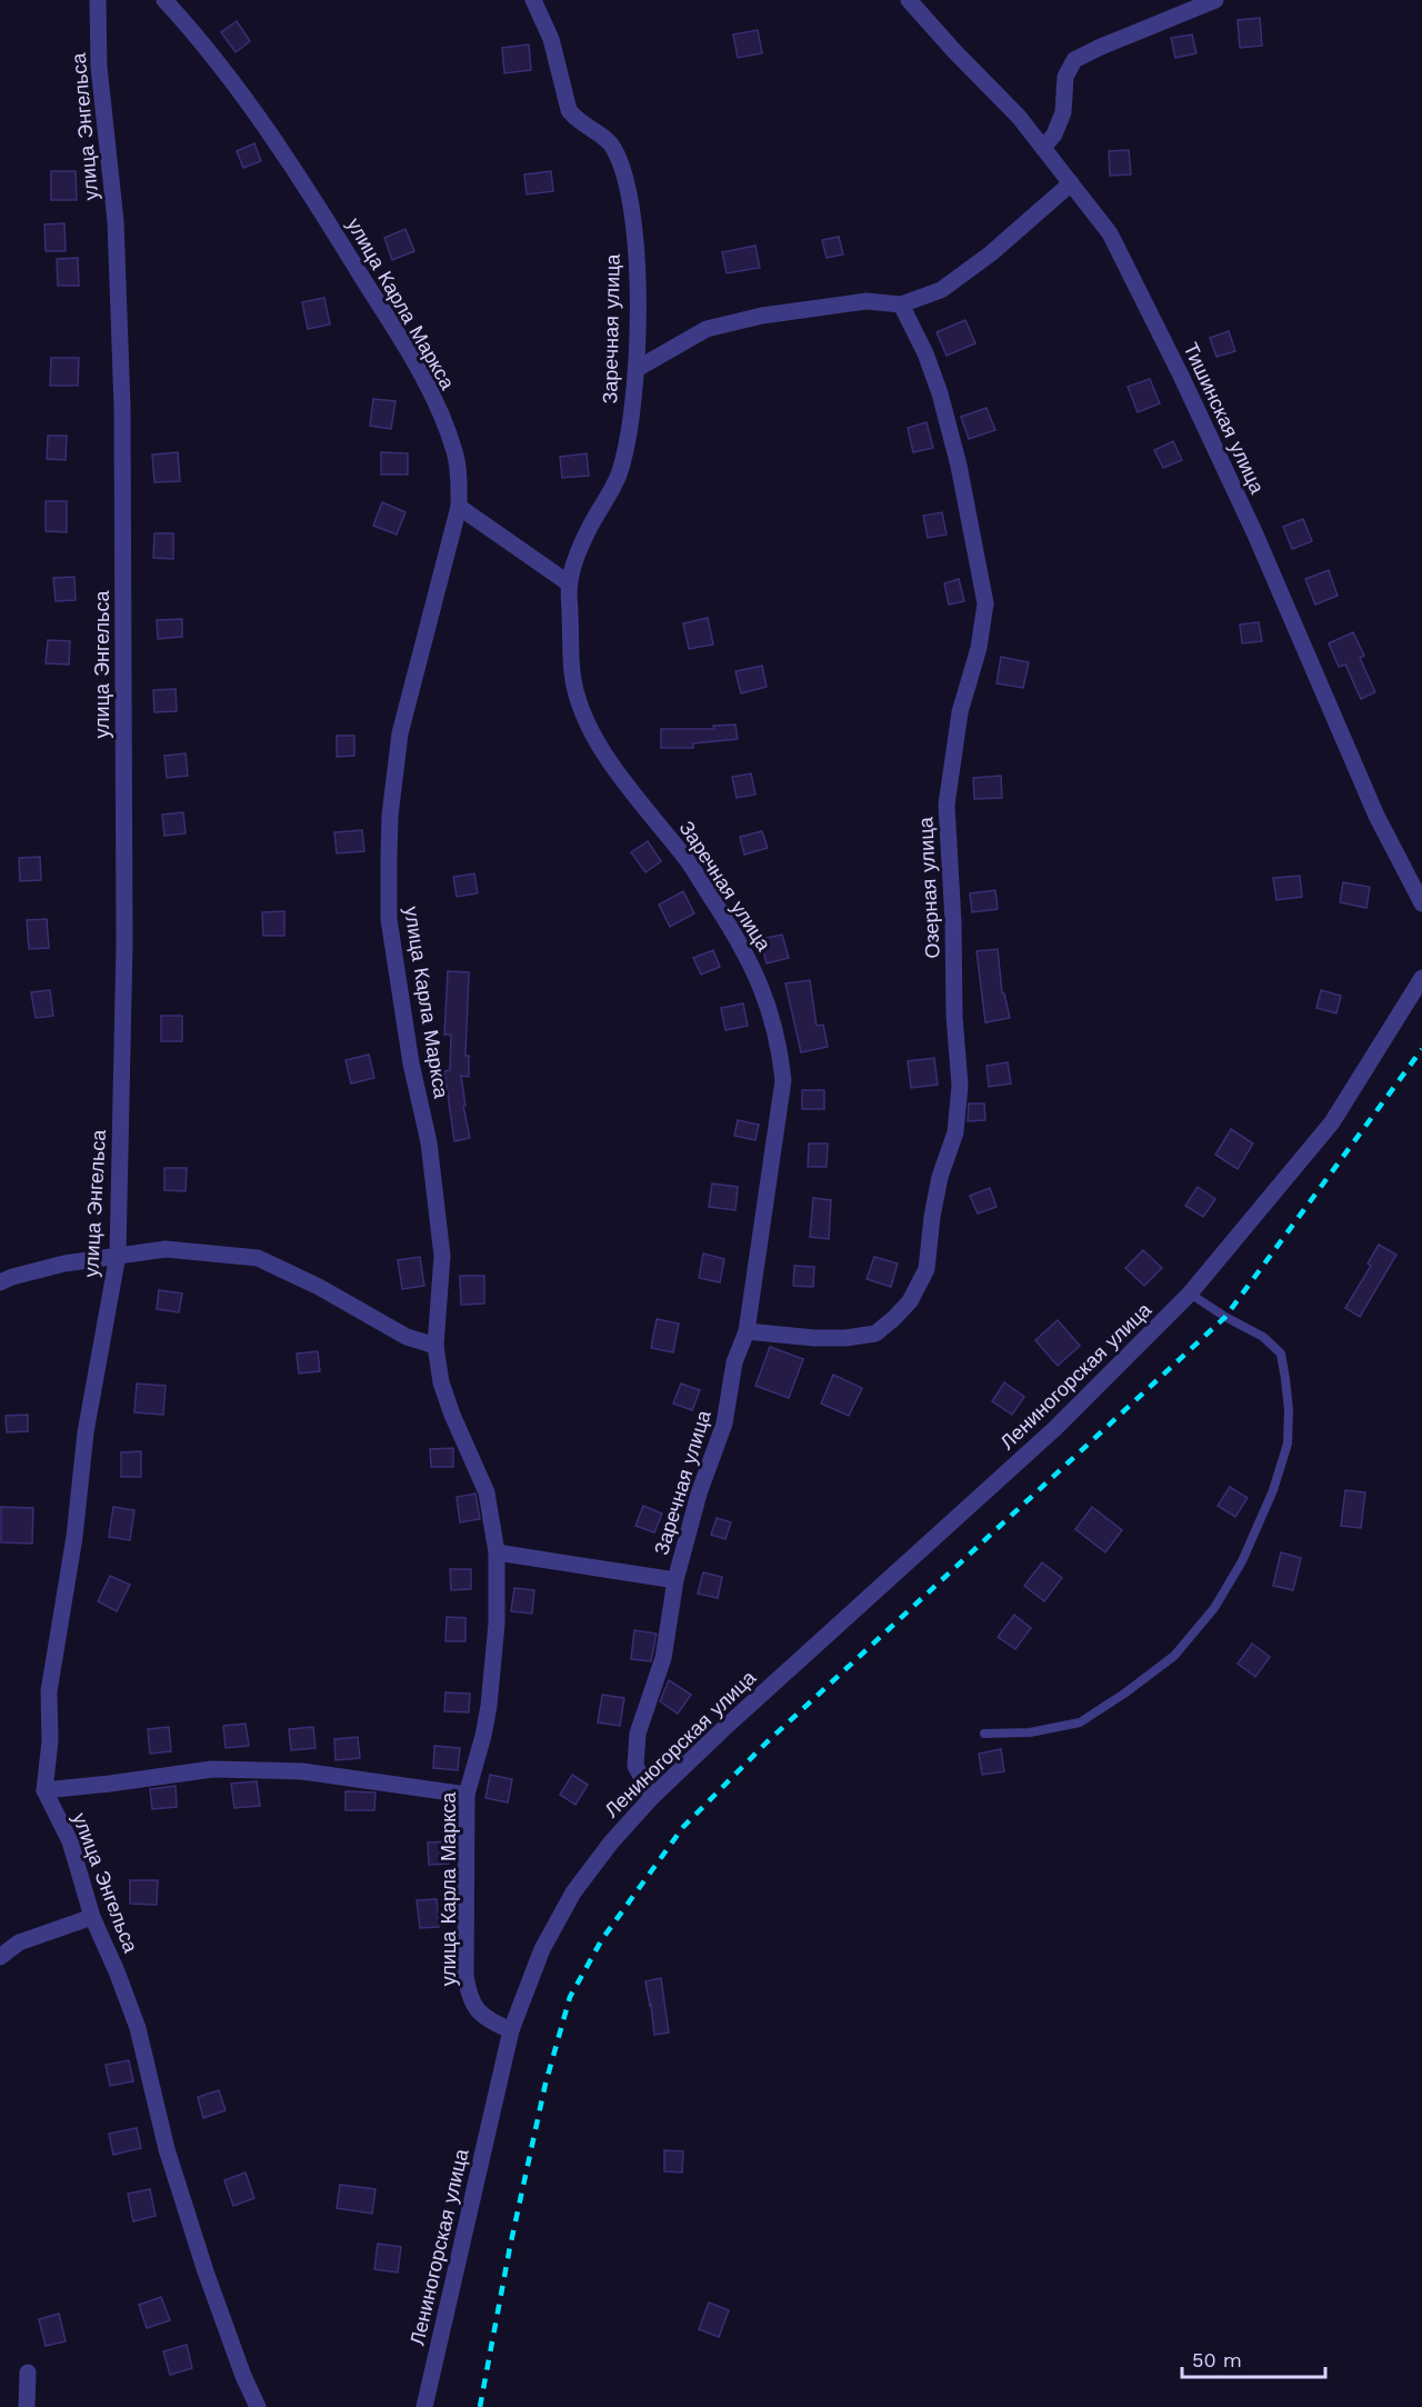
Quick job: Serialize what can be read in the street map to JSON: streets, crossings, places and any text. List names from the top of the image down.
{
  "streets": {
    "street": [
      "улица Энгельса",
      "улица Карла Маркса",
      "Заречная улица",
      "Тишинская улица",
      "Озерная улица",
      "Лениногорская улица"
    ]
  },
  "crossings": [
    ["улица Карла Маркса", "Лениногорская улица"],
    ["Заречная улица", "Озерная улица"],
    ["Заречная улица", "Лениногорская улица"]
  ],
  "scale_bar": "50 m"
}
